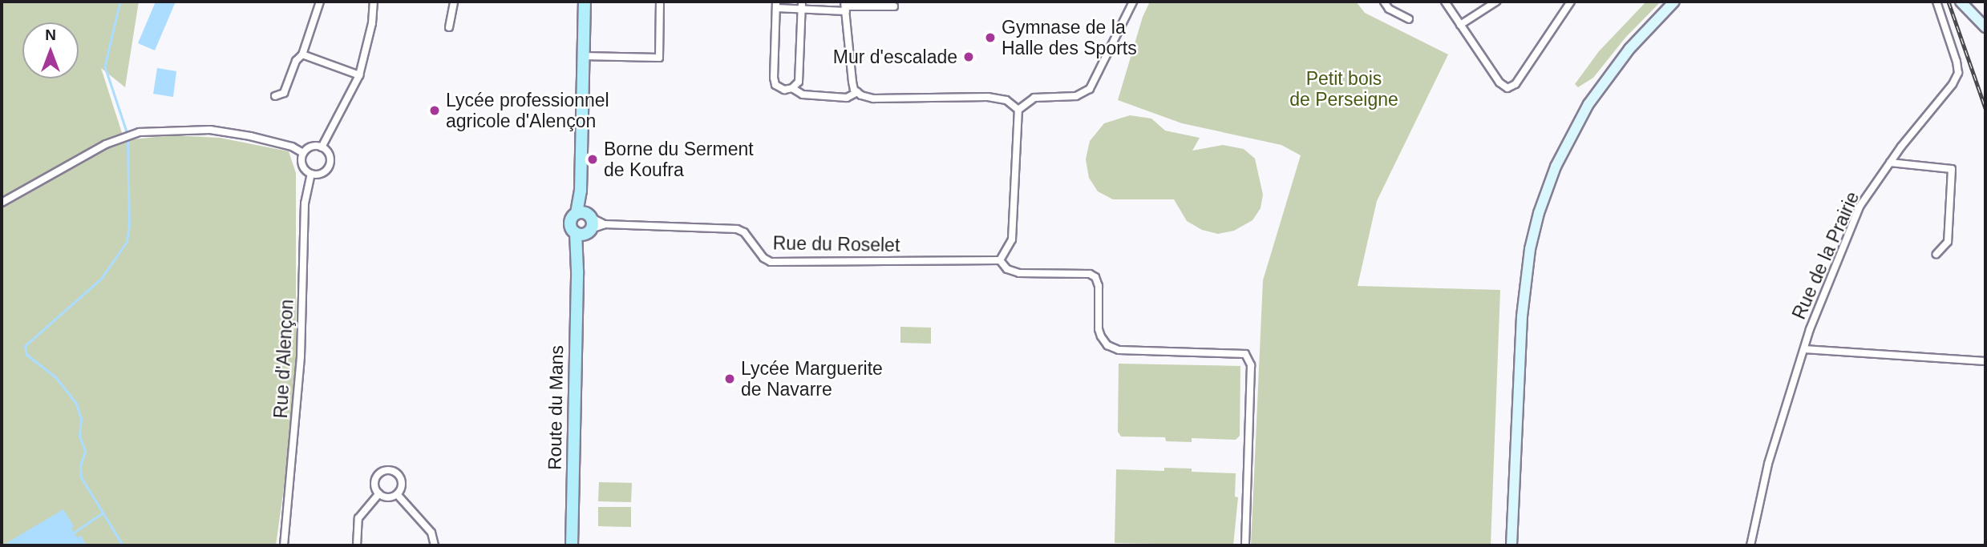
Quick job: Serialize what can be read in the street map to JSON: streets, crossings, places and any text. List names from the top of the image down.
{
  "streets": {
    "main road": ["Route du Mans"],
    "street": ["Rue du Roselet", "Rue de la Prairie", "Rue d'Alençon"]
  },
  "crossings": [
    ["Rue du Roselet", "Route du Mans"]
  ],
  "parks": ["Petit bois de Perseigne"],
  "places": [
    "Gymnase de la Halle des Sports",
    "Mur d'escalade",
    "Lycée professionnel agricole d'Alençon",
    "Borne du Serment de Koufra",
    "Lycée Marguerite de Navarre"
  ],
  "north": "top"
}
